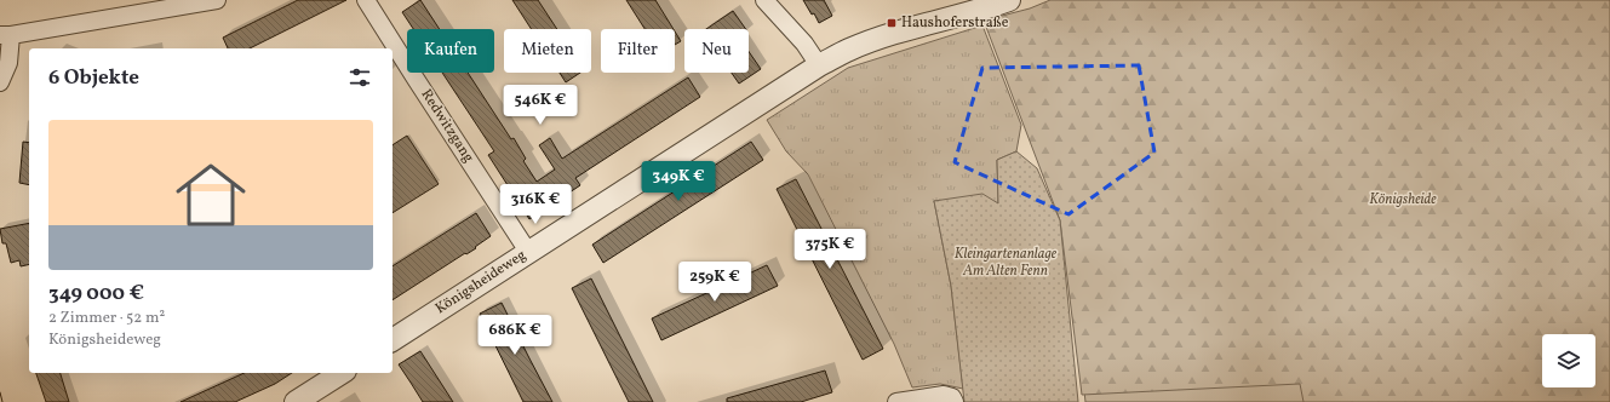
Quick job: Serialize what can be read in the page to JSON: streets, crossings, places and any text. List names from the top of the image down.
{
  "streets": {
    "street": ["Redwitzgang", "Königsheideweg"]
  },
  "crossings": [
    ["Redwitzgang", "Königsheideweg"]
  ],
  "parks": ["Königsheide", "Kleingartenanlage Am Alten Fenn"],
  "places": {
    "transit": ["Haushoferstraße"]
  },
  "page": {
    "chip": [
      "Kaufen",
      "Mieten",
      "Filter",
      "Neu"
    ],
    "heading": "6 Objekte",
    "price": [
      "546K €",
      "349K €",
      "316K €",
      "375K €",
      "259K €",
      "686K €"
    ],
    "list": [
      {
        "name": "349 000 €",
        "note": "2 Zimmer · 52 m² · Königsheideweg"
      }
    ]
  }
}
